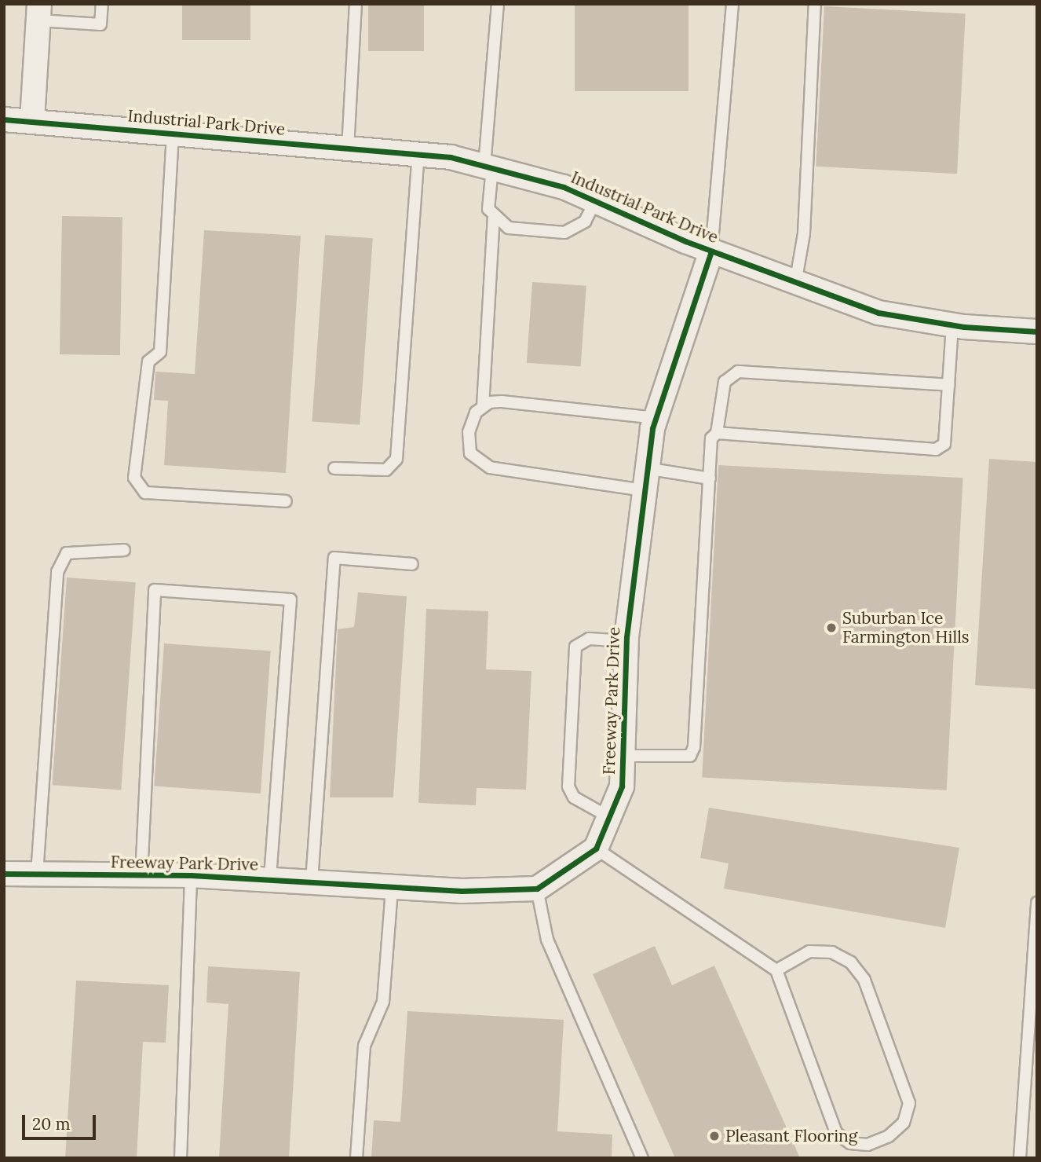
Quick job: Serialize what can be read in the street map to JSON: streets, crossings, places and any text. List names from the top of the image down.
{
  "streets": {
    "street": ["Industrial Park Drive", "Freeway Park Drive"]
  },
  "crossings": [
    ["Industrial Park Drive", "Freeway Park Drive"]
  ],
  "places": ["Suburban Ice Farmington Hills", "Pleasant Flooring"],
  "scale_bar": "20 m"
}
